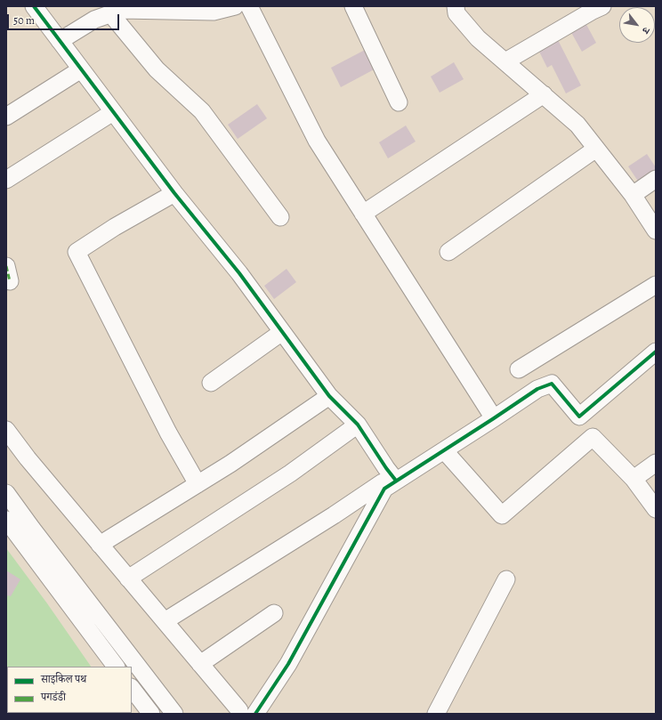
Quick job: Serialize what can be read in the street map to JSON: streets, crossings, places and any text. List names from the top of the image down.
{
  "legend": ["साइकिल पथ", "पगडंडी"],
  "scale_bar": "50 m",
  "north": "bottom right"
}
